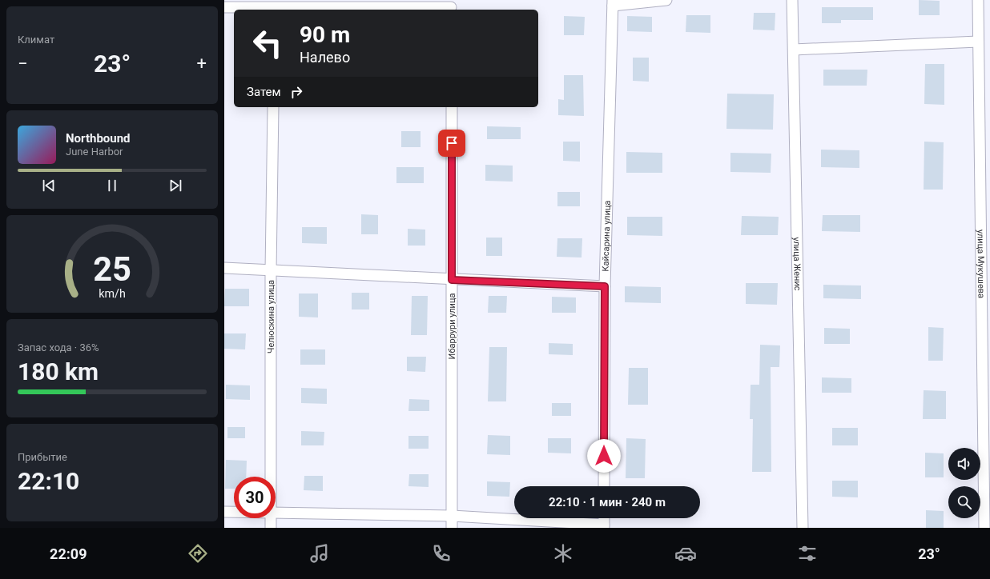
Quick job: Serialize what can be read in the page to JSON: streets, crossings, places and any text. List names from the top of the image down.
{
  "streets": {
    "street": [
      "Кайсарина улица",
      "улица Женис",
      "улица Мукушева",
      "Челюскина улица",
      "Ибаррури улица"
    ]
  },
  "page": {
    "tile": [
      "Климат",
      ["Запас хода · 36%", "180 km"],
      ["Прибытие", "22:10"]
    ],
    "turn": ["90 m", "Налево"],
    "heat": ["−", "23°", "+"],
    "then": "Затем",
    "song": ["Northbound", "June Harbor"],
    "limit": "30",
    "trip": "22:10 · 1 мин · 240 m",
    "tabs": ["22:09", "23°"],
    "gauge": ["25", "km/h"]
  }
}
